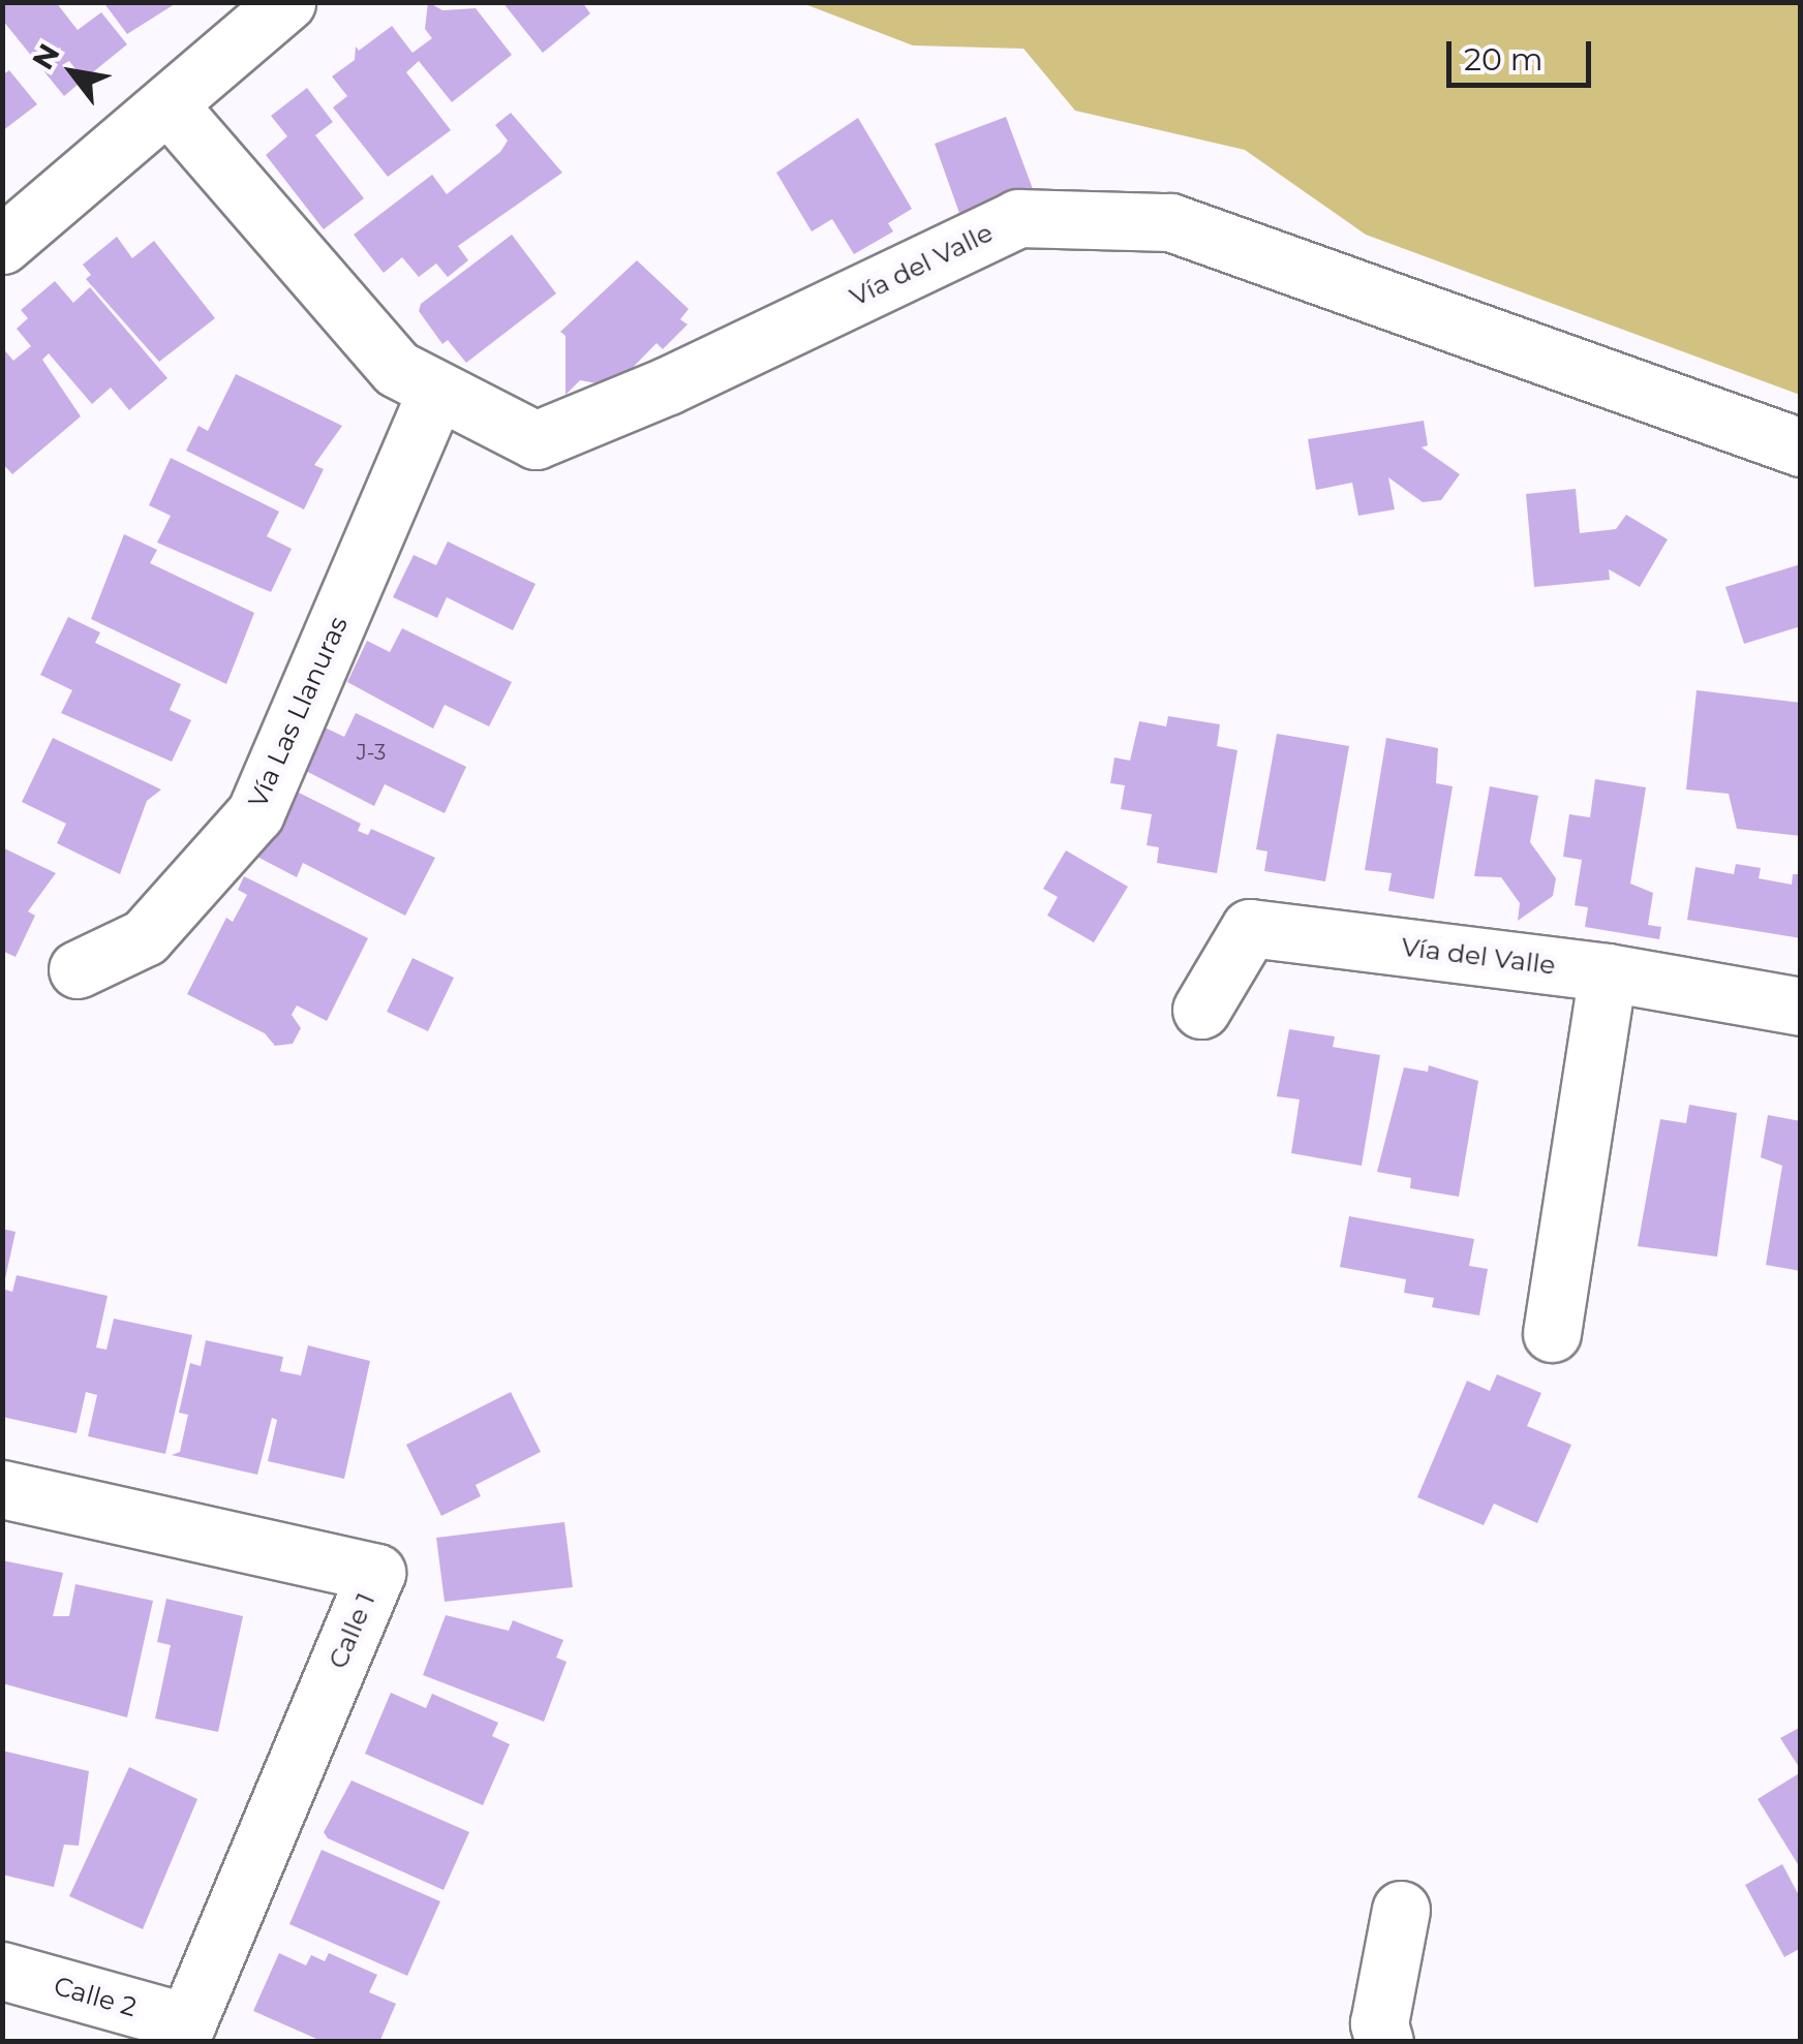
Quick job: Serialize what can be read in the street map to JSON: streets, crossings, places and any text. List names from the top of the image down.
{
  "streets": {
    "street": [
      "Vía del Valle",
      "Vía Las Llanuras",
      "Calle 1",
      "Calle 2"
    ]
  },
  "crossings": [
    ["Vía del Valle", "Vía Las Llanuras"],
    ["Calle 1", "Calle 2"]
  ],
  "house_numbers": ["J-3"],
  "scale_bar": "20 m",
  "north": "top left"
}
